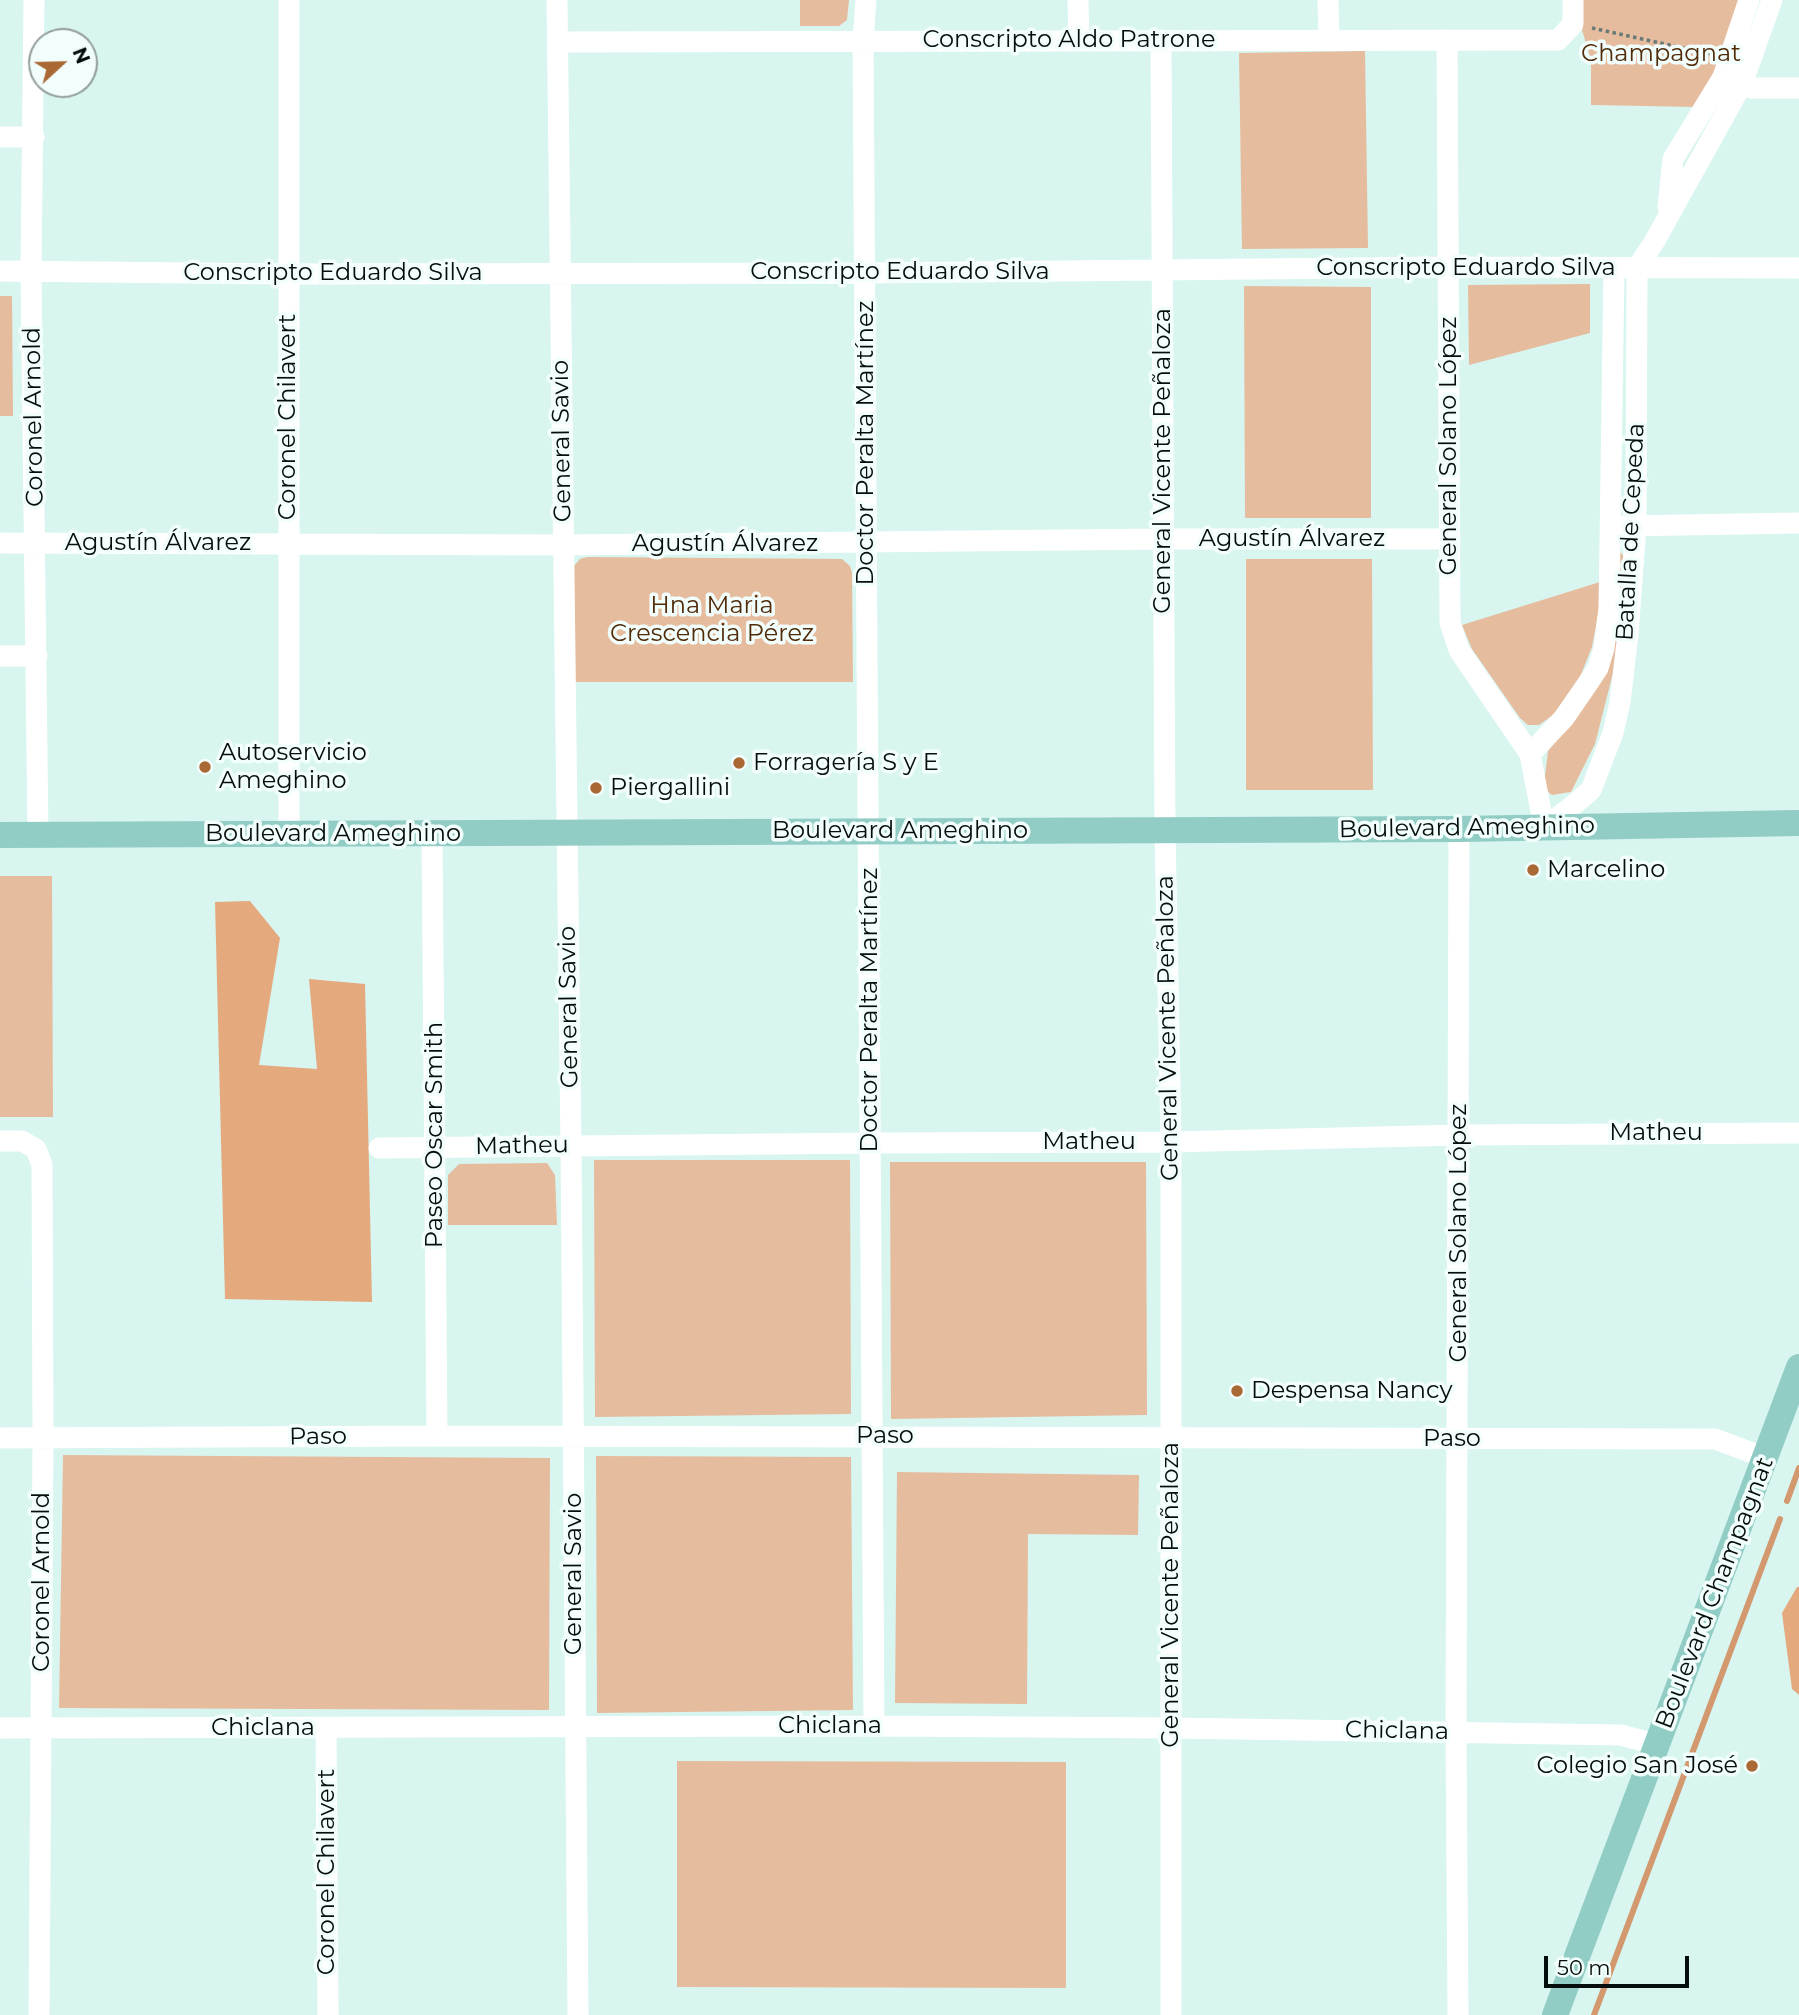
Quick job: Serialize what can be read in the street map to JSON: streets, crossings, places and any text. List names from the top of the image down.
{
  "streets": {
    "main road": ["Boulevard Ameghino", "Boulevard Champagnat"],
    "street": [
      "Conscripto Aldo Patrone",
      "Conscripto Eduardo Silva",
      "Coronel Arnold",
      "Coronel Chilavert",
      "General Savio",
      "Doctor Peralta Martínez",
      "General Solano López",
      "General Vicente Peñaloza",
      "Batalla de Cepeda",
      "Agustín Álvarez",
      "Matheu",
      "Paseo Oscar Smith",
      "Paso",
      "Chiclana"
    ]
  },
  "crossings": [
    ["Conscripto Aldo Patrone", "General Savio"],
    ["Conscripto Aldo Patrone", "Doctor Peralta Martínez"],
    ["Conscripto Aldo Patrone", "General Solano López"],
    ["Conscripto Aldo Patrone", "General Vicente Peñaloza"],
    ["Conscripto Eduardo Silva", "Coronel Arnold"],
    ["Conscripto Eduardo Silva", "Coronel Chilavert"],
    ["Conscripto Eduardo Silva", "General Savio"],
    ["Conscripto Eduardo Silva", "Doctor Peralta Martínez"],
    ["Conscripto Eduardo Silva", "General Solano López"],
    ["Conscripto Eduardo Silva", "General Vicente Peñaloza"],
    ["Conscripto Eduardo Silva", "Batalla de Cepeda"],
    ["Coronel Arnold", "Agustín Álvarez"],
    ["Coronel Arnold", "Boulevard Ameghino"],
    ["Coronel Arnold", "Paso"],
    ["Coronel Arnold", "Chiclana"],
    ["Coronel Chilavert", "Agustín Álvarez"],
    ["Coronel Chilavert", "Boulevard Ameghino"],
    ["Coronel Chilavert", "Chiclana"],
    ["General Savio", "Agustín Álvarez"],
    ["General Savio", "Boulevard Ameghino"],
    ["General Savio", "Matheu"],
    ["General Savio", "Paso"],
    ["General Savio", "Chiclana"],
    ["Doctor Peralta Martínez", "Agustín Álvarez"],
    ["Doctor Peralta Martínez", "Boulevard Ameghino"],
    ["Doctor Peralta Martínez", "Matheu"],
    ["Doctor Peralta Martínez", "Paso"],
    ["Doctor Peralta Martínez", "Chiclana"],
    ["General Solano López", "Batalla de Cepeda"],
    ["General Solano López", "Agustín Álvarez"],
    ["General Solano López", "Boulevard Ameghino"],
    ["General Solano López", "Matheu"],
    ["General Solano López", "Paso"],
    ["General Solano López", "Chiclana"],
    ["General Vicente Peñaloza", "Agustín Álvarez"],
    ["General Vicente Peñaloza", "Boulevard Ameghino"],
    ["General Vicente Peñaloza", "Matheu"],
    ["General Vicente Peñaloza", "Paso"],
    ["General Vicente Peñaloza", "Chiclana"],
    ["Batalla de Cepeda", "Boulevard Ameghino"],
    ["Boulevard Ameghino", "Paseo Oscar Smith"],
    ["Matheu", "Paseo Oscar Smith"],
    ["Paseo Oscar Smith", "Paso"],
    ["Paso", "Boulevard Champagnat"],
    ["Boulevard Champagnat", "Chiclana"]
  ],
  "parks": ["Champagnat", "Hna Maria Crescencia Pérez"],
  "places": [
    "Forragería S y E",
    "Autoservicio Ameghino",
    "Piergallini",
    "Marcelino",
    "Despensa Nancy",
    "Colegio San José"
  ],
  "scale_bar": "50 m",
  "north": "right"
}
